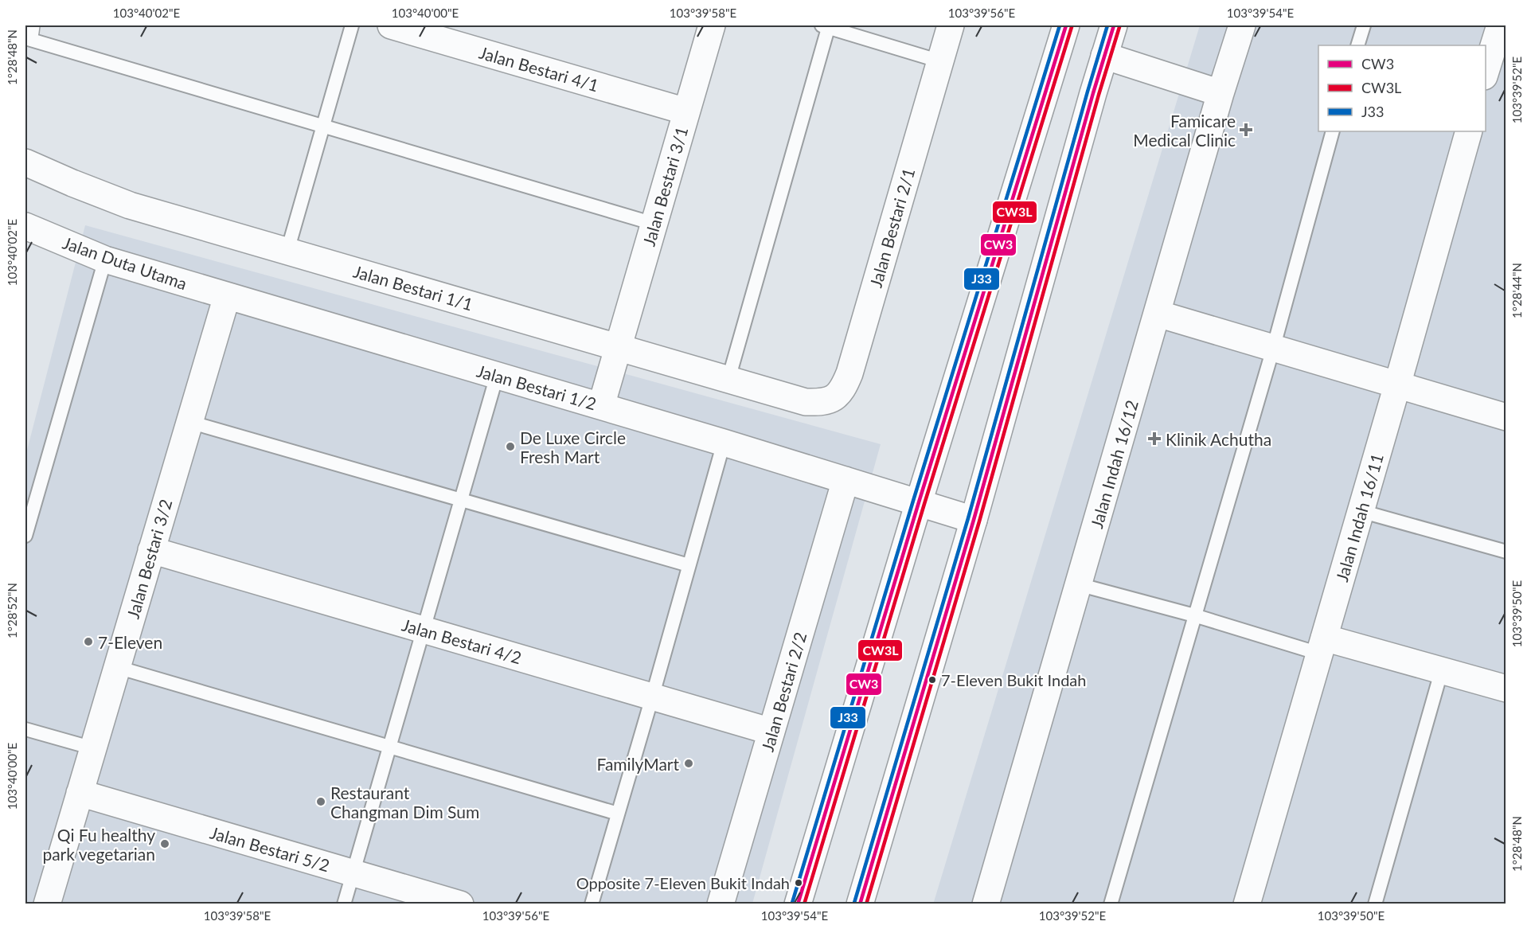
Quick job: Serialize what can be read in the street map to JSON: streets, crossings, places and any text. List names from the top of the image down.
{
  "streets": {
    "street": [
      "Jalan Bestari 4/1",
      "Jalan Bestari 3/1",
      "Jalan Bestari 2/1",
      "Jalan Duta Utama",
      "Jalan Bestari 1/1",
      "Jalan Bestari 1/2",
      "Jalan Indah 16/12",
      "Jalan Indah 16/11",
      "Jalan Bestari 3/2",
      "Jalan Bestari 4/2",
      "Jalan Bestari 2/2",
      "Jalan Bestari 5/2"
    ]
  },
  "crossings": [
    ["Jalan Bestari 4/1", "Jalan Bestari 3/1"],
    ["Jalan Bestari 3/1", "Jalan Bestari 1/1"],
    ["Jalan Bestari 3/1", "Jalan Bestari 1/2"],
    ["Jalan Bestari 2/1", "Jalan Bestari 1/1"],
    ["Jalan Duta Utama", "Jalan Bestari 1/2"],
    ["Jalan Duta Utama", "Jalan Bestari 3/2"],
    ["Jalan Bestari 1/2", "Jalan Bestari 3/2"],
    ["Jalan Bestari 1/2", "Jalan Bestari 2/2"],
    ["Jalan Bestari 3/2", "Jalan Bestari 4/2"],
    ["Jalan Bestari 3/2", "Jalan Bestari 5/2"],
    ["Jalan Bestari 4/2", "Jalan Bestari 2/2"]
  ],
  "places": {
    "health": ["Famicare Medical Clinic", "Klinik Achutha"],
    "other": [
      "De Luxe Circle Fresh Mart",
      "7-Eleven",
      "7-Eleven Bukit Indah",
      "FamilyMart",
      "Restaurant Changman Dim Sum",
      "Qi Fu healthy park vegetarian",
      "Opposite 7-Eleven Bukit Indah"
    ]
  },
  "lines": ["transit line CW3", "transit line J33", "transit line CW3L"],
  "legend": ["CW3", "CW3L", "J33"],
  "coordinates": [
    "103°40'02\"E",
    "103°40'00\"E",
    "103°39'58\"E",
    "103°39'56\"E",
    "103°39'54\"E",
    "1°28'48\"N",
    "103°39'52\"E",
    "1°28'44\"N",
    "1°28'52\"N",
    "103°39'50\"E"
  ]
}
